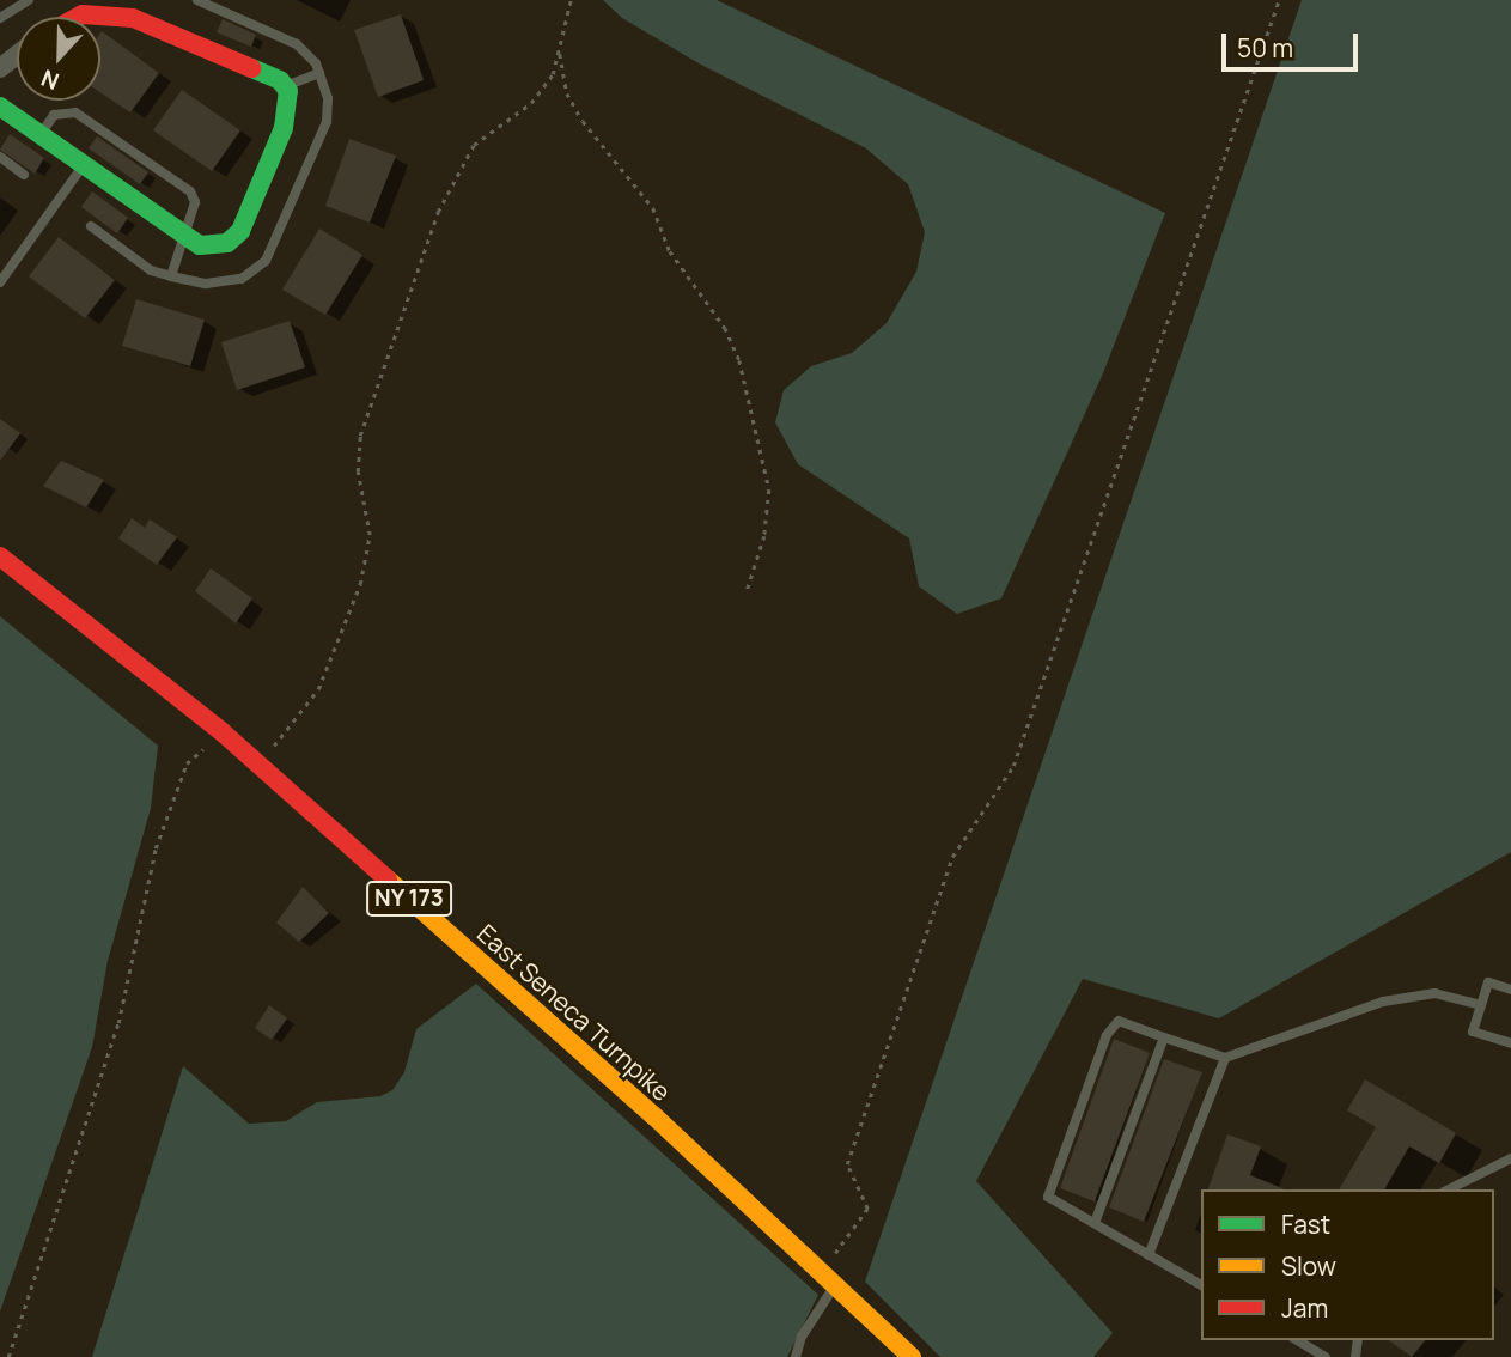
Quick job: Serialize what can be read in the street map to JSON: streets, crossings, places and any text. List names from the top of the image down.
{
  "streets": {
    "main road": ["NY 173", "East Seneca Turnpike"]
  },
  "legend": ["Fast", "Slow", "Jam"],
  "scale_bar": "50 m",
  "north": "bottom"
}
